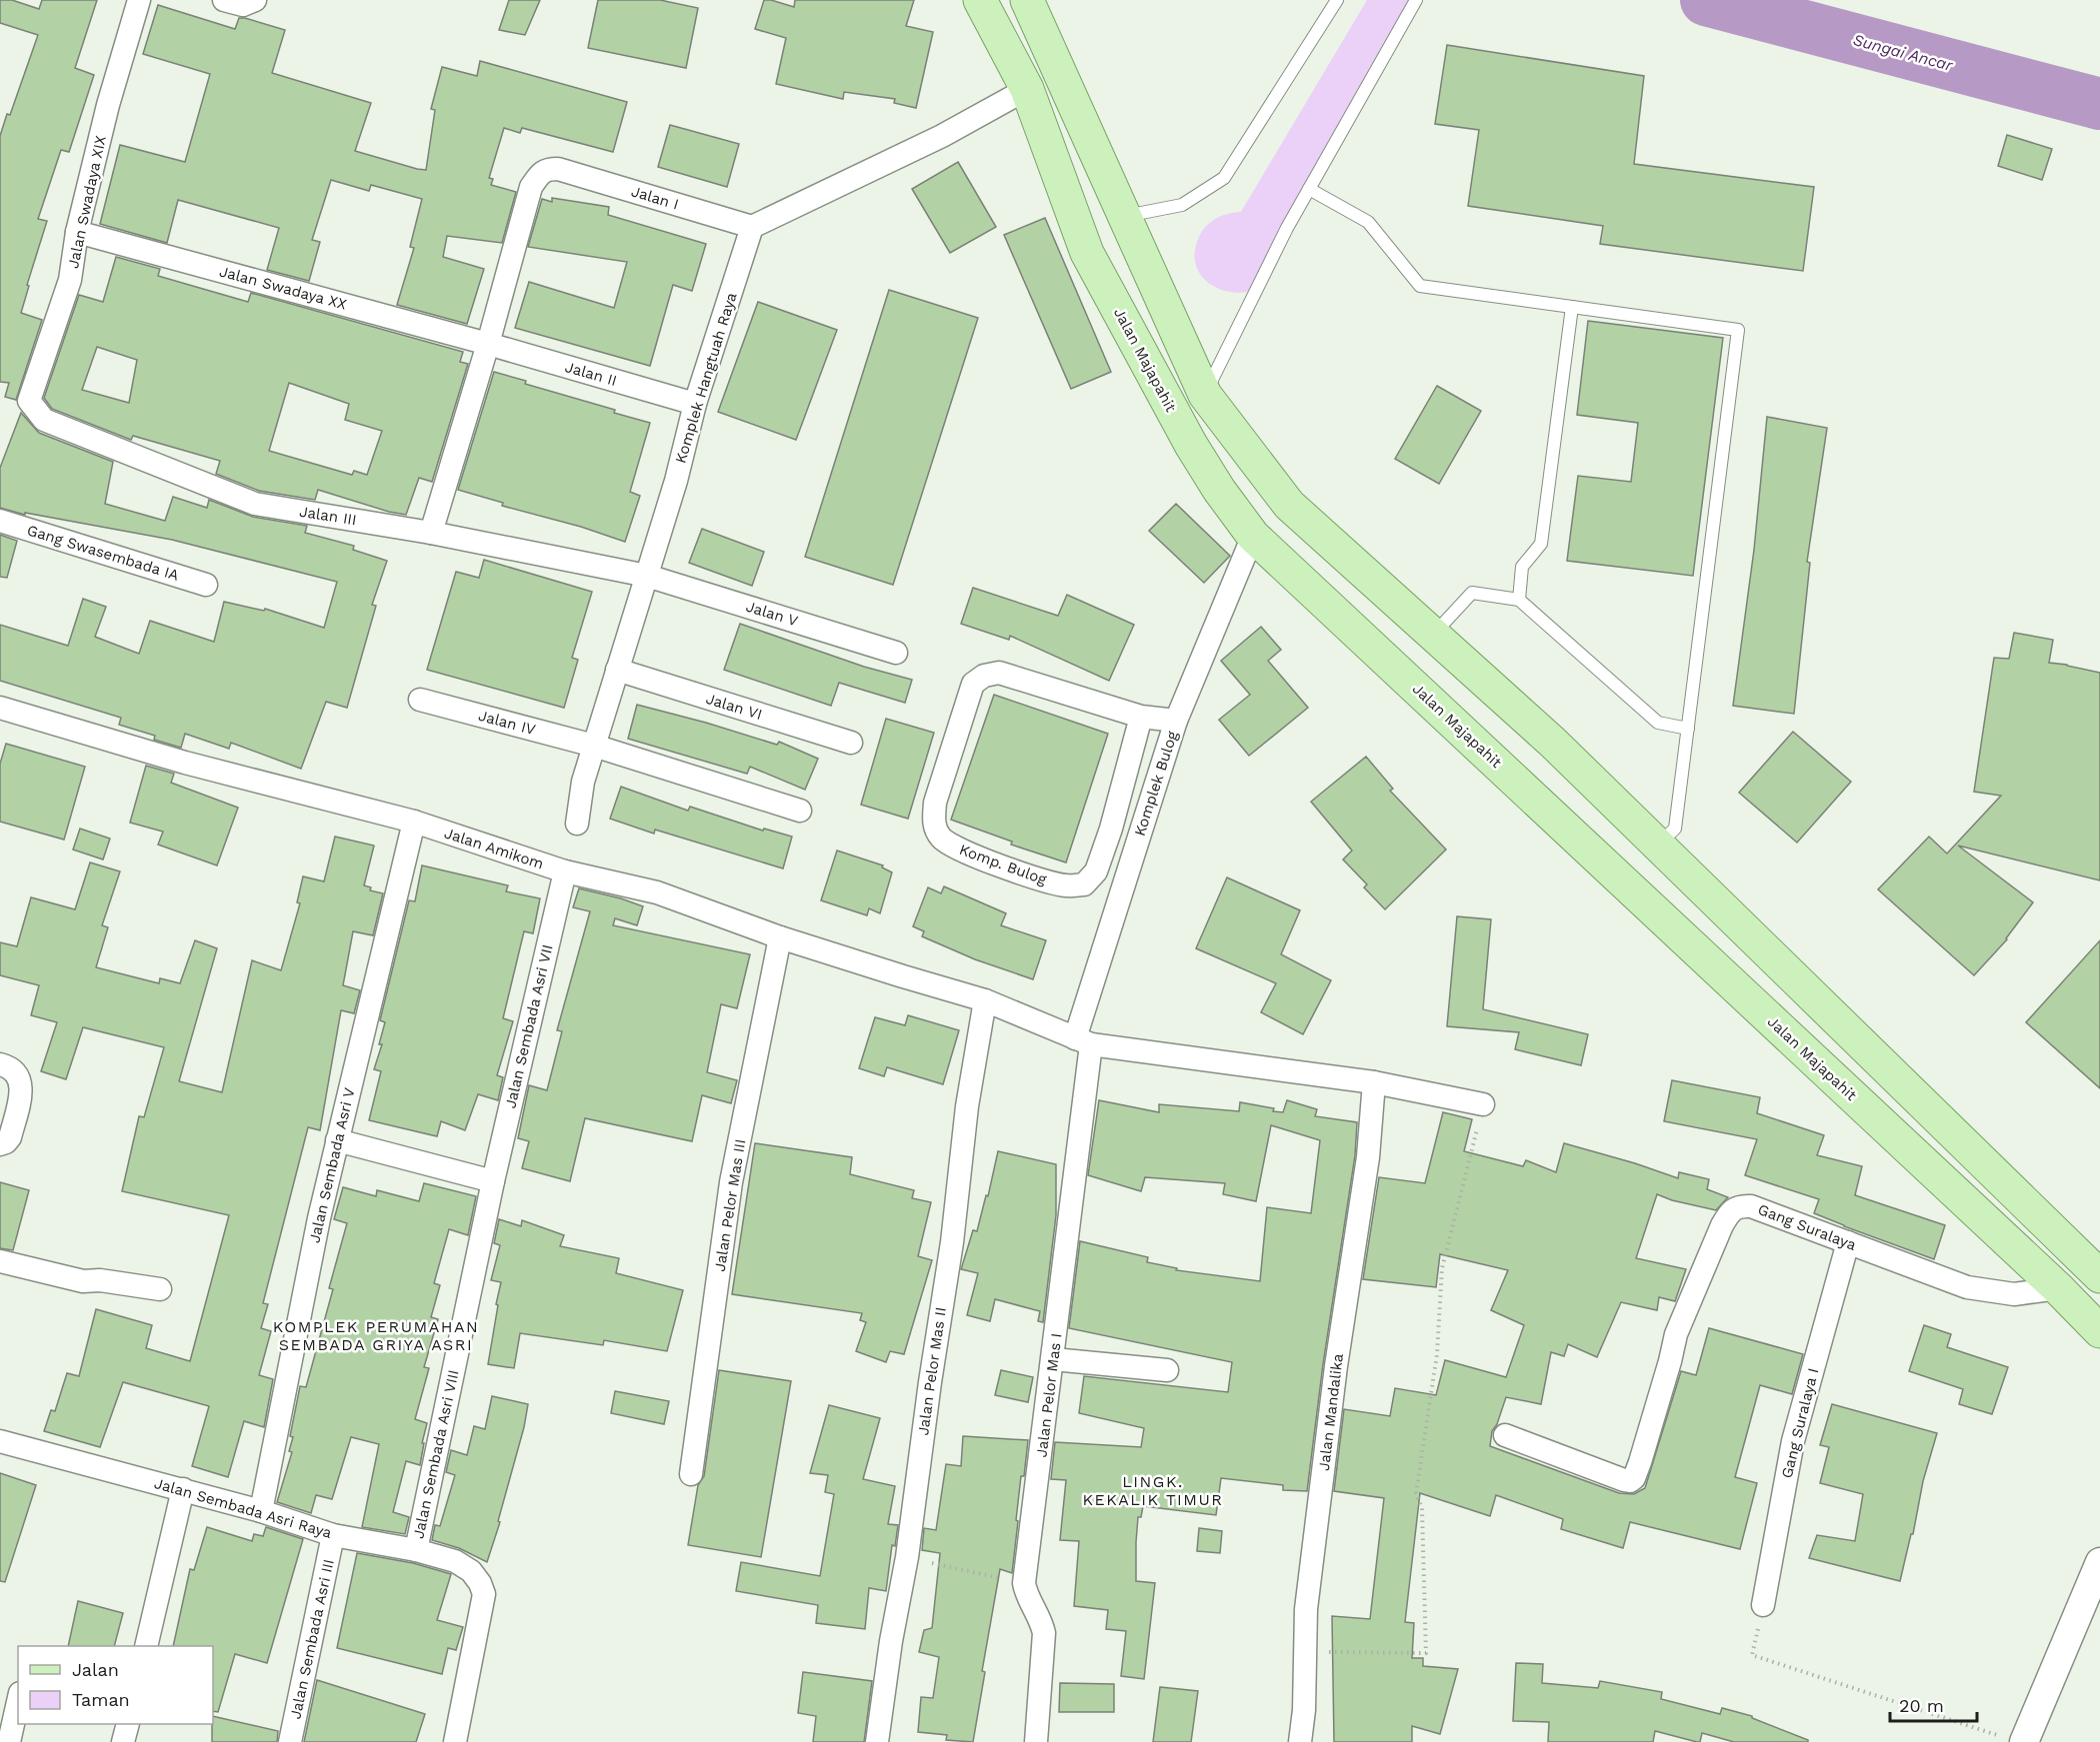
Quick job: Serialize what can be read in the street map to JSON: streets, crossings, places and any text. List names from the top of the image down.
{
  "streets": {
    "main road": ["Jalan Majapahit"],
    "street": [
      "Jalan I",
      "Jalan Swadaya XIX",
      "Jalan Swadaya XX",
      "Jalan II",
      "Komplek Hangtuah Raya",
      "Jalan III",
      "Gang Swasembada IA",
      "Jalan V",
      "Jalan VI",
      "Jalan IV",
      "Komplek Bulog",
      "Jalan Amikom",
      "Komp. Bulog",
      "Jalan Sembada Asri VII",
      "Jalan Sembada Asri V",
      "Jalan Pelor Mas III",
      "Gang Suralaya",
      "Jalan Pelor Mas II",
      "Jalan Pelor Mas I",
      "Jalan Mandalika",
      "Gang Suralaya I",
      "Jalan Sembada Asri VIII",
      "Jalan Sembada Asri Raya",
      "Jalan Sembada Asri III"
    ]
  },
  "crossings": [
    ["Jalan I", "Jalan Swadaya XX"],
    ["Jalan I", "Jalan II"],
    ["Jalan I", "Komplek Hangtuah Raya"],
    ["Jalan Swadaya XIX", "Jalan Swadaya XX"],
    ["Jalan Swadaya XIX", "Jalan III"],
    ["Jalan Swadaya XX", "Jalan II"],
    ["Jalan Majapahit", "Komplek Bulog"],
    ["Jalan Majapahit", "Gang Suralaya"],
    ["Jalan II", "Komplek Hangtuah Raya"],
    ["Komplek Hangtuah Raya", "Jalan III"],
    ["Komplek Hangtuah Raya", "Jalan V"],
    ["Komplek Hangtuah Raya", "Jalan VI"],
    ["Komplek Hangtuah Raya", "Jalan IV"],
    ["Jalan III", "Jalan V"],
    ["Komplek Bulog", "Jalan Amikom"],
    ["Komplek Bulog", "Komp. Bulog"],
    ["Komplek Bulog", "Jalan Pelor Mas I"],
    ["Jalan Amikom", "Jalan Sembada Asri VII"],
    ["Jalan Amikom", "Jalan Sembada Asri V"],
    ["Jalan Amikom", "Jalan Pelor Mas III"],
    ["Jalan Amikom", "Jalan Pelor Mas II"],
    ["Jalan Amikom", "Jalan Pelor Mas I"],
    ["Jalan Amikom", "Jalan Mandalika"],
    ["Jalan Sembada Asri VII", "Jalan Sembada Asri VIII"],
    ["Jalan Sembada Asri V", "Jalan Sembada Asri Raya"],
    ["Gang Suralaya", "Gang Suralaya I"],
    ["Jalan Sembada Asri VIII", "Jalan Sembada Asri Raya"],
    ["Jalan Sembada Asri Raya", "Jalan Sembada Asri III"]
  ],
  "districts": ["KOMPLEK PERUMAHAN SEMBADA GRIYA ASRI", "LINGK. KEKALIK TIMUR"],
  "water": ["Sungai Ancar"],
  "legend": ["Jalan", "Taman"],
  "scale_bar": "20 m"
}
